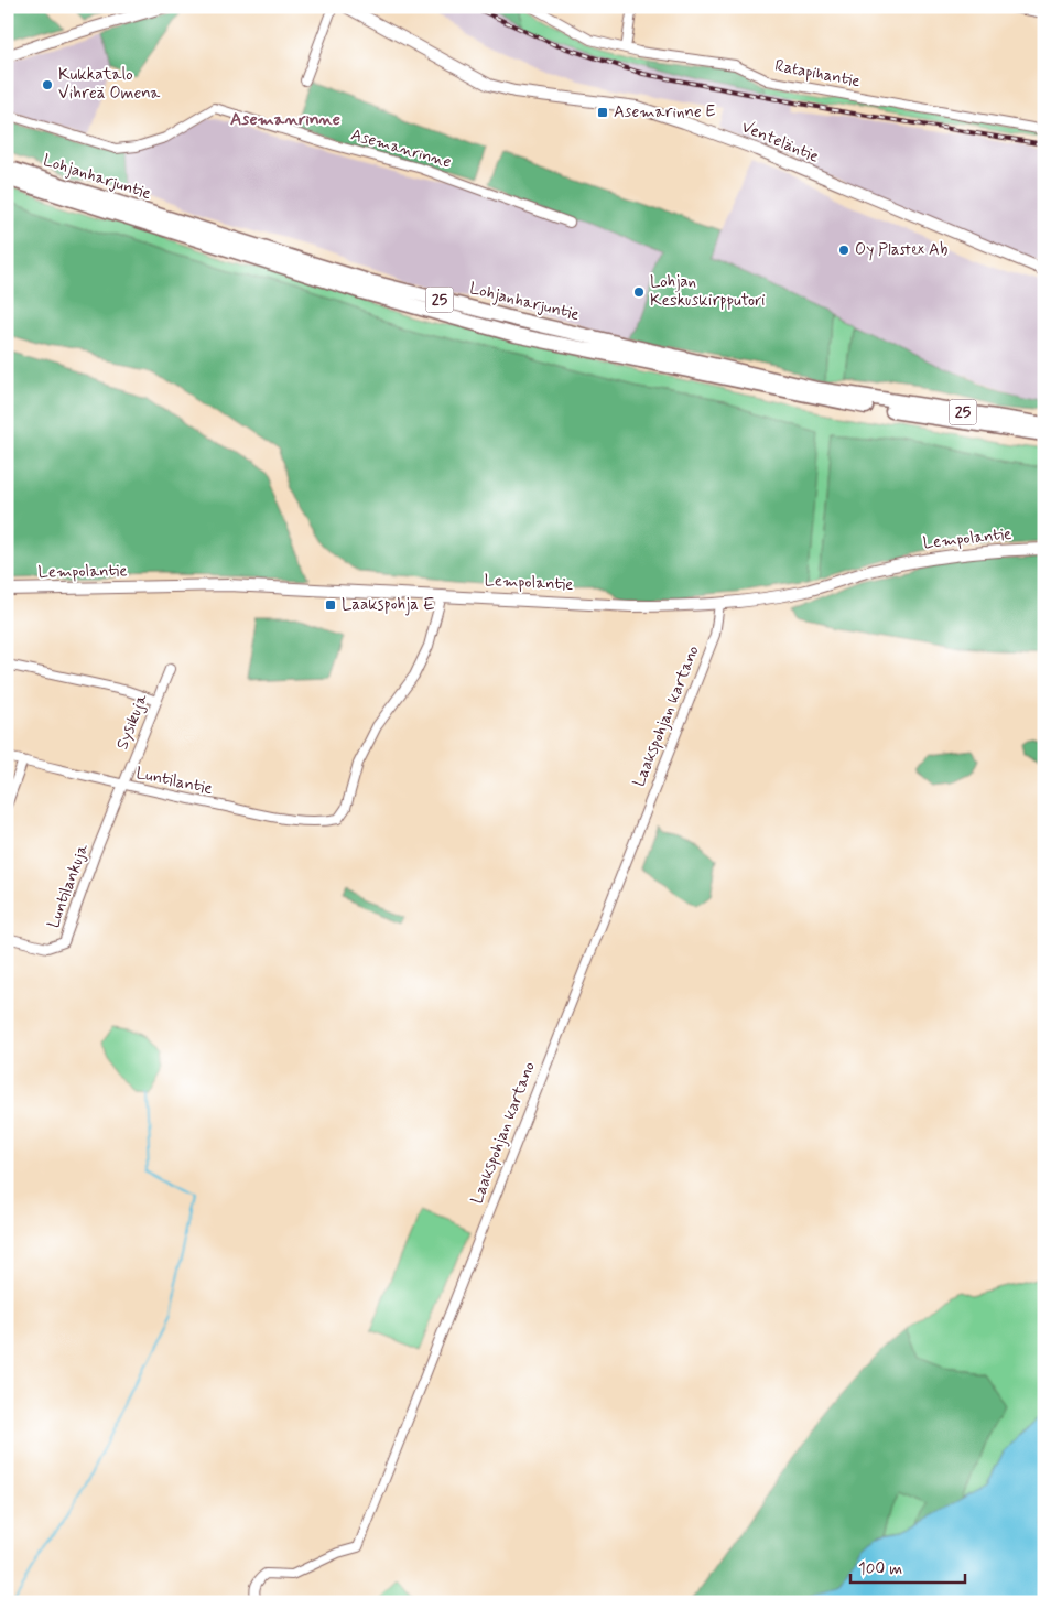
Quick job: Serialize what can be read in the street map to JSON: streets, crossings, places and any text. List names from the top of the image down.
{
  "streets": {
    "highway": ["Lohjanharjuntie", "25"],
    "street": [
      "Ratapihantie",
      "Venteläntie",
      "Asemanrinne",
      "Lempolantie",
      "Laakspohjan kartano",
      "Sysikuja",
      "Luntilantie",
      "Luntilankuja"
    ]
  },
  "crossings": [
    ["Lempolantie", "Laakspohjan kartano"],
    ["Lempolantie", "Luntilantie"],
    ["Sysikuja", "Luntilantie"],
    ["Sysikuja", "Luntilankuja"],
    ["Luntilantie", "Luntilankuja"]
  ],
  "districts": ["Asemanrinne"],
  "places": {
    "other": ["Kukkatalo Vihreä Omena", "Oy Plastex Ab", "Lohjan Keskuskirpputori"],
    "transit": ["Asemarinne E", "Laakspohja E"]
  },
  "scale_bar": "100 m"
}
